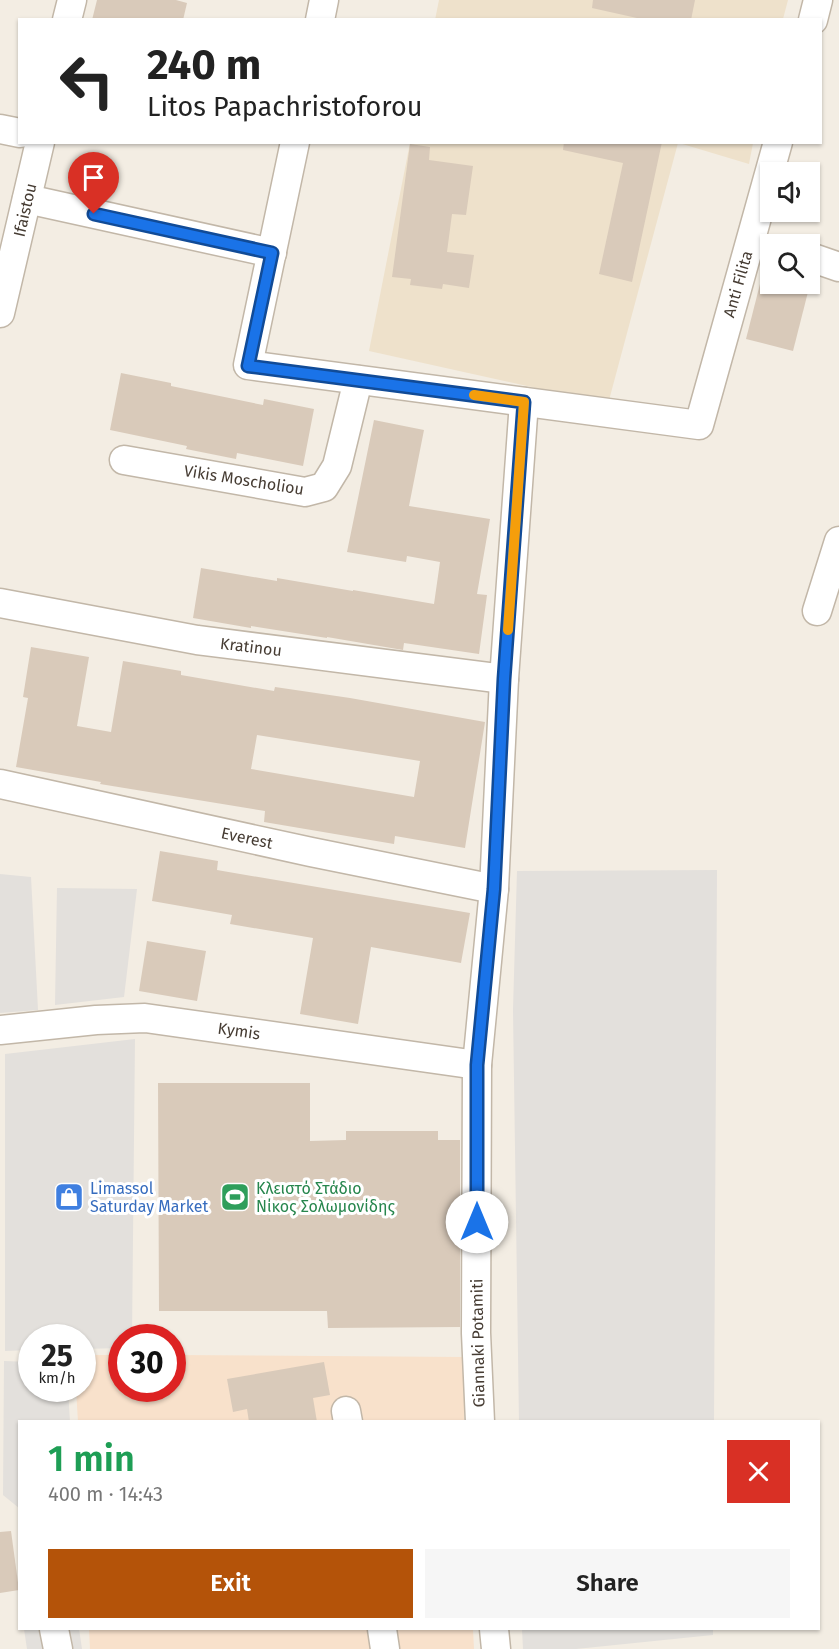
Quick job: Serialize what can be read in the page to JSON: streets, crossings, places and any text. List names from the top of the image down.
{
  "streets": {
    "street": [
      "Ifaistou",
      "Anti Filita",
      "Vikis Moscholiou",
      "Kratinou",
      "Everest",
      "Kymis",
      "Giannaki Potamiti"
    ]
  },
  "crossings": [
    ["Anti Filita", "Giannaki Potamiti"],
    ["Kratinou", "Giannaki Potamiti"],
    ["Everest", "Giannaki Potamiti"],
    ["Kymis", "Giannaki Potamiti"]
  ],
  "places": {
    "shop": ["Limassol Saturday Market"],
    "sports": ["Κλειστό Στάδιο Νίκος Σολωμονίδης"]
  },
  "page": {
    "turn": ["240 m", "Litos Papachristoforou"],
    "speed": "25 km/h",
    "limit": "30",
    "heading": ["1 min", "400 m · 14:43"],
    "buttons": ["Exit", "Share"]
  }
}
